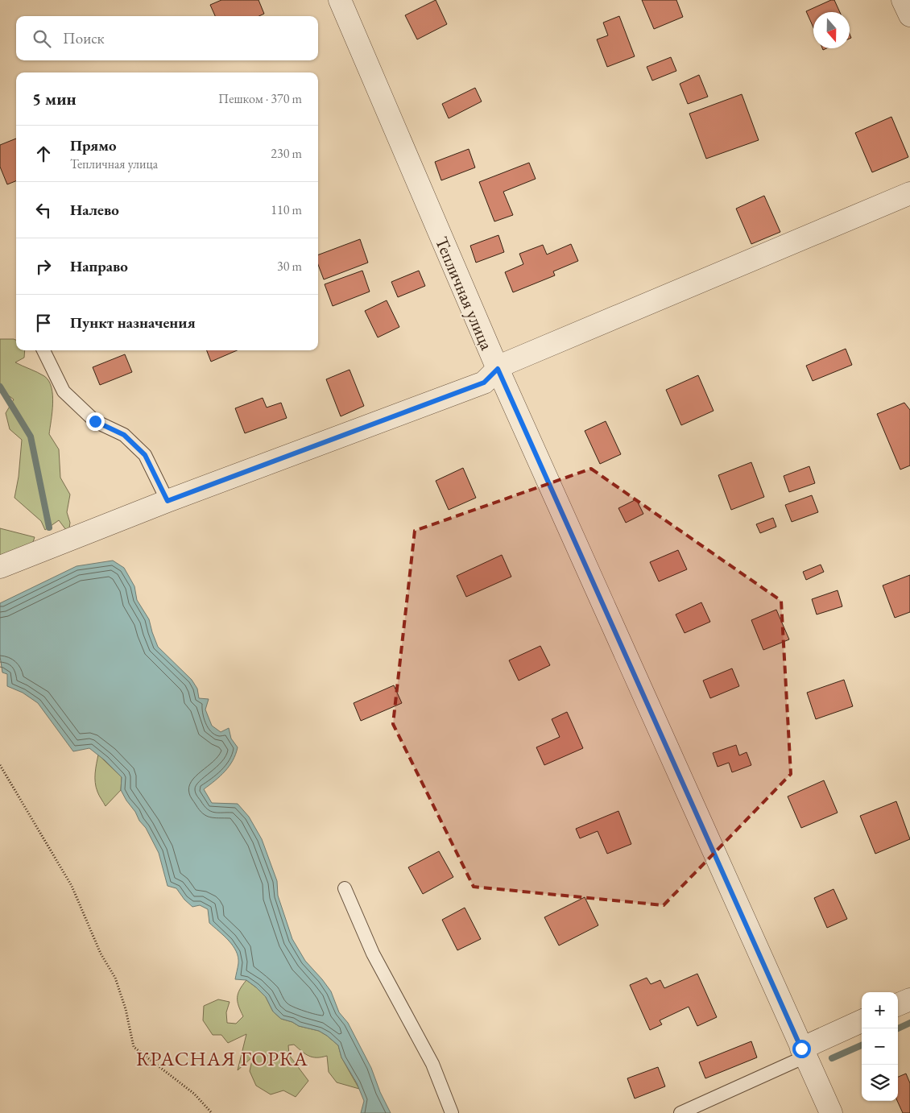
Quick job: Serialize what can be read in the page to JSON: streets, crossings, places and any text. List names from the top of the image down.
{
  "streets": {
    "street": ["Тепличная улица"]
  },
  "districts": ["КРАСНАЯ ГОРКА"],
  "north": "bottom",
  "page": {
    "search": "Поиск",
    "heading": ["5 мин", "Пешком · 370 m"],
    "list": [
      ["Прямо", "Тепличная улица", "230 m"],
      ["Налево", "110 m"],
      ["Направо", "30 m"],
      "Пункт назначения"
    ],
    "map_buttons": ["+", "−"]
  }
}
